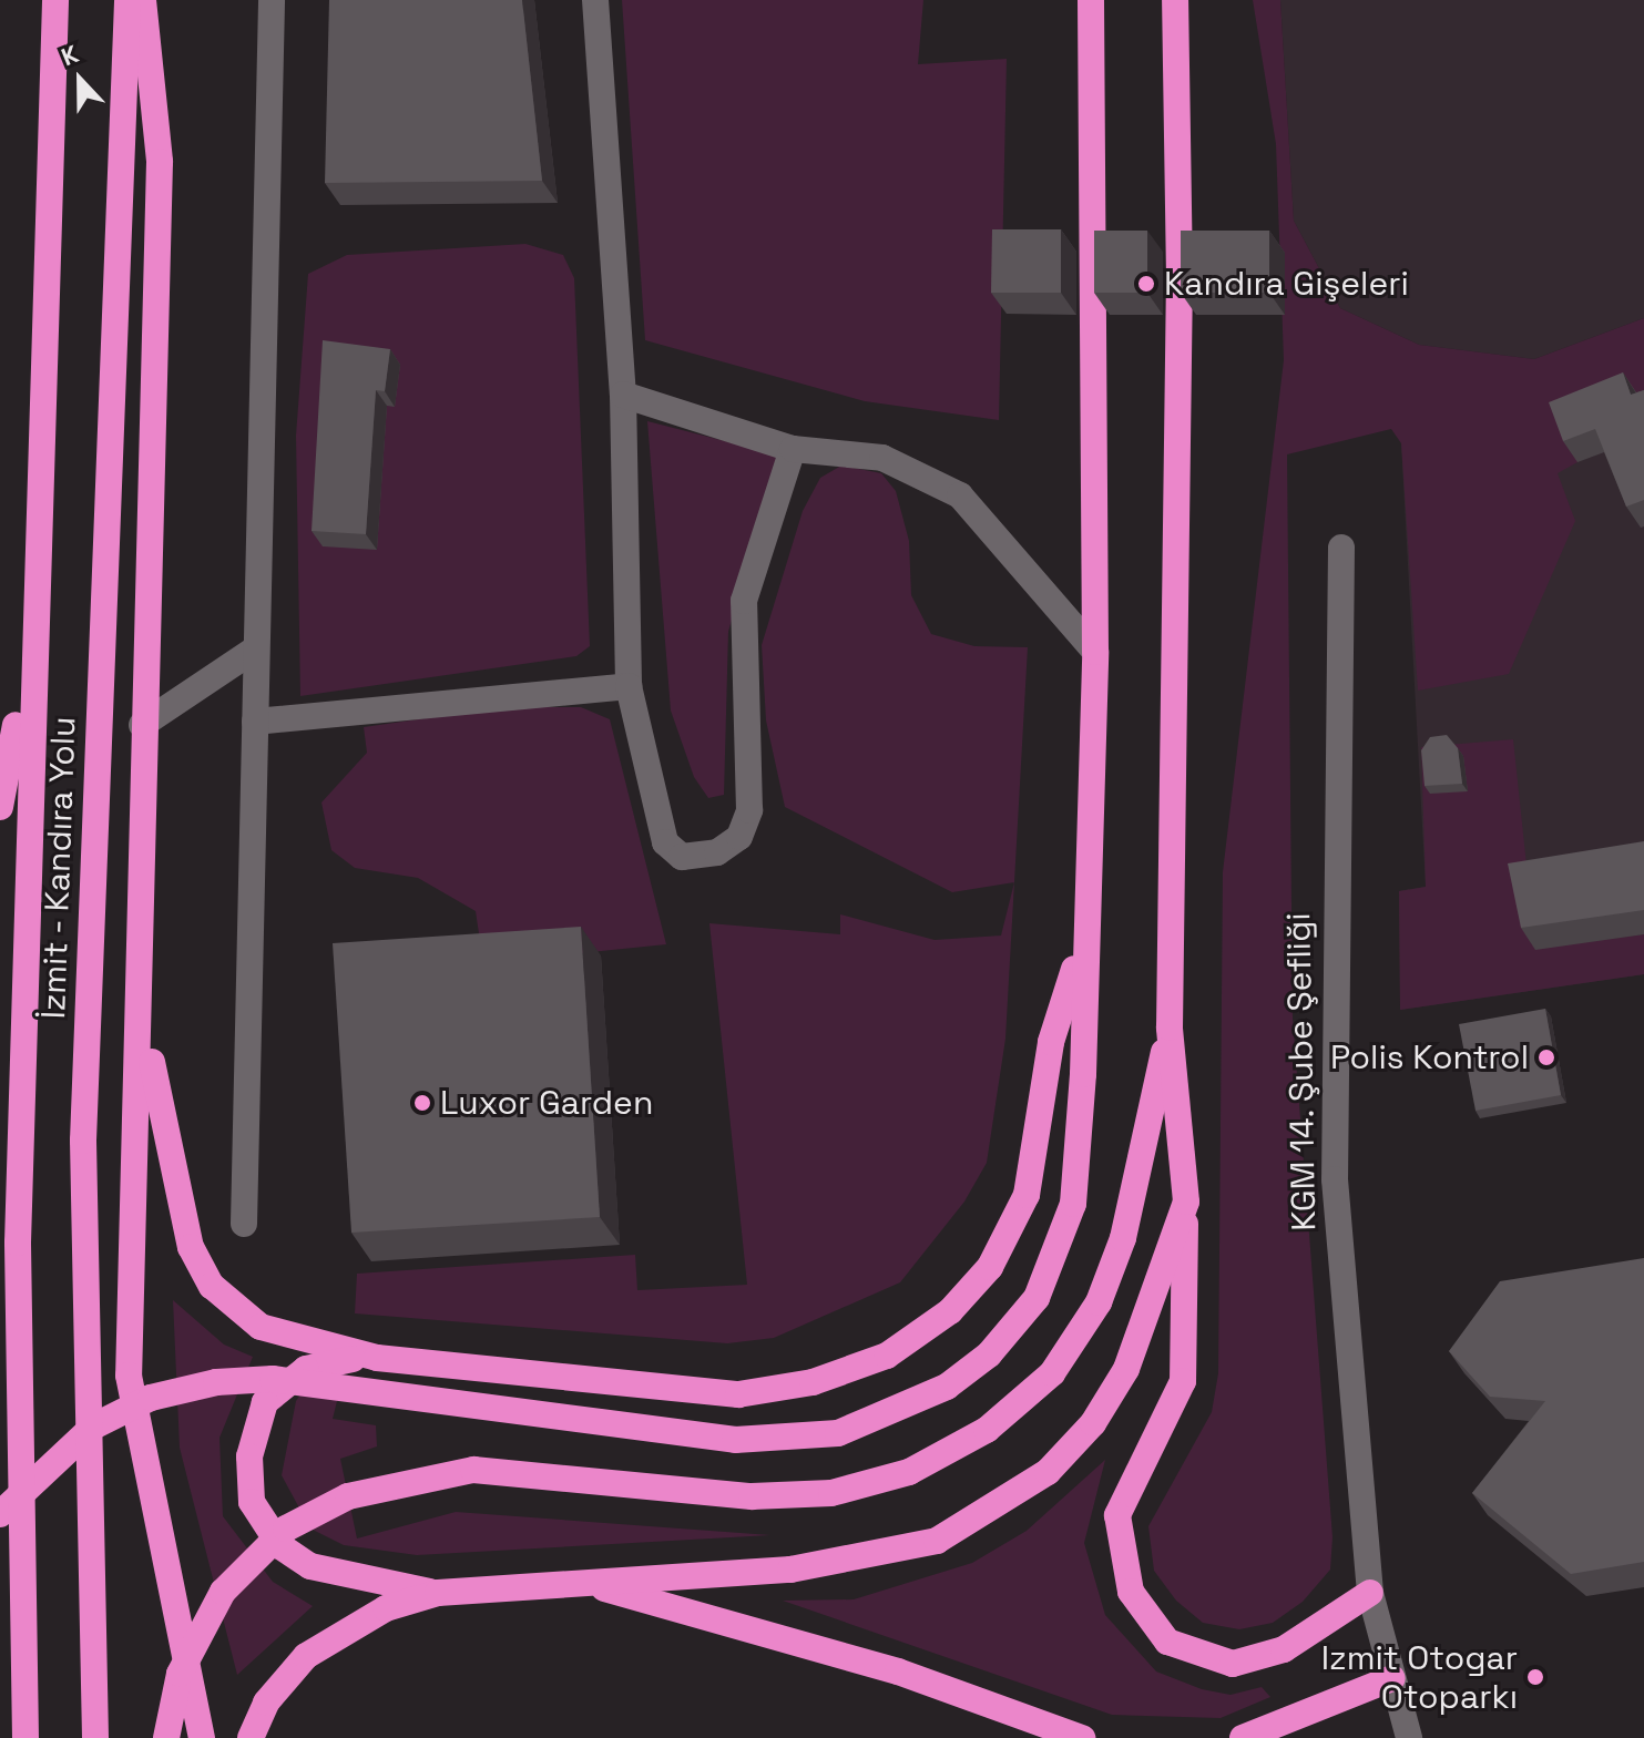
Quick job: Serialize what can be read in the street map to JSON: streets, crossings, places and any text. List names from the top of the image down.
{
  "streets": {
    "highway": ["İzmit - Kandıra Yolu"],
    "street": ["KGM 14. Şube Şefliği"]
  },
  "places": [
    "Kandıra Gişeleri",
    "Polis Kontrol",
    "Luxor Garden",
    "Izmit Otogar Otoparkı"
  ],
  "north": "top"
}
